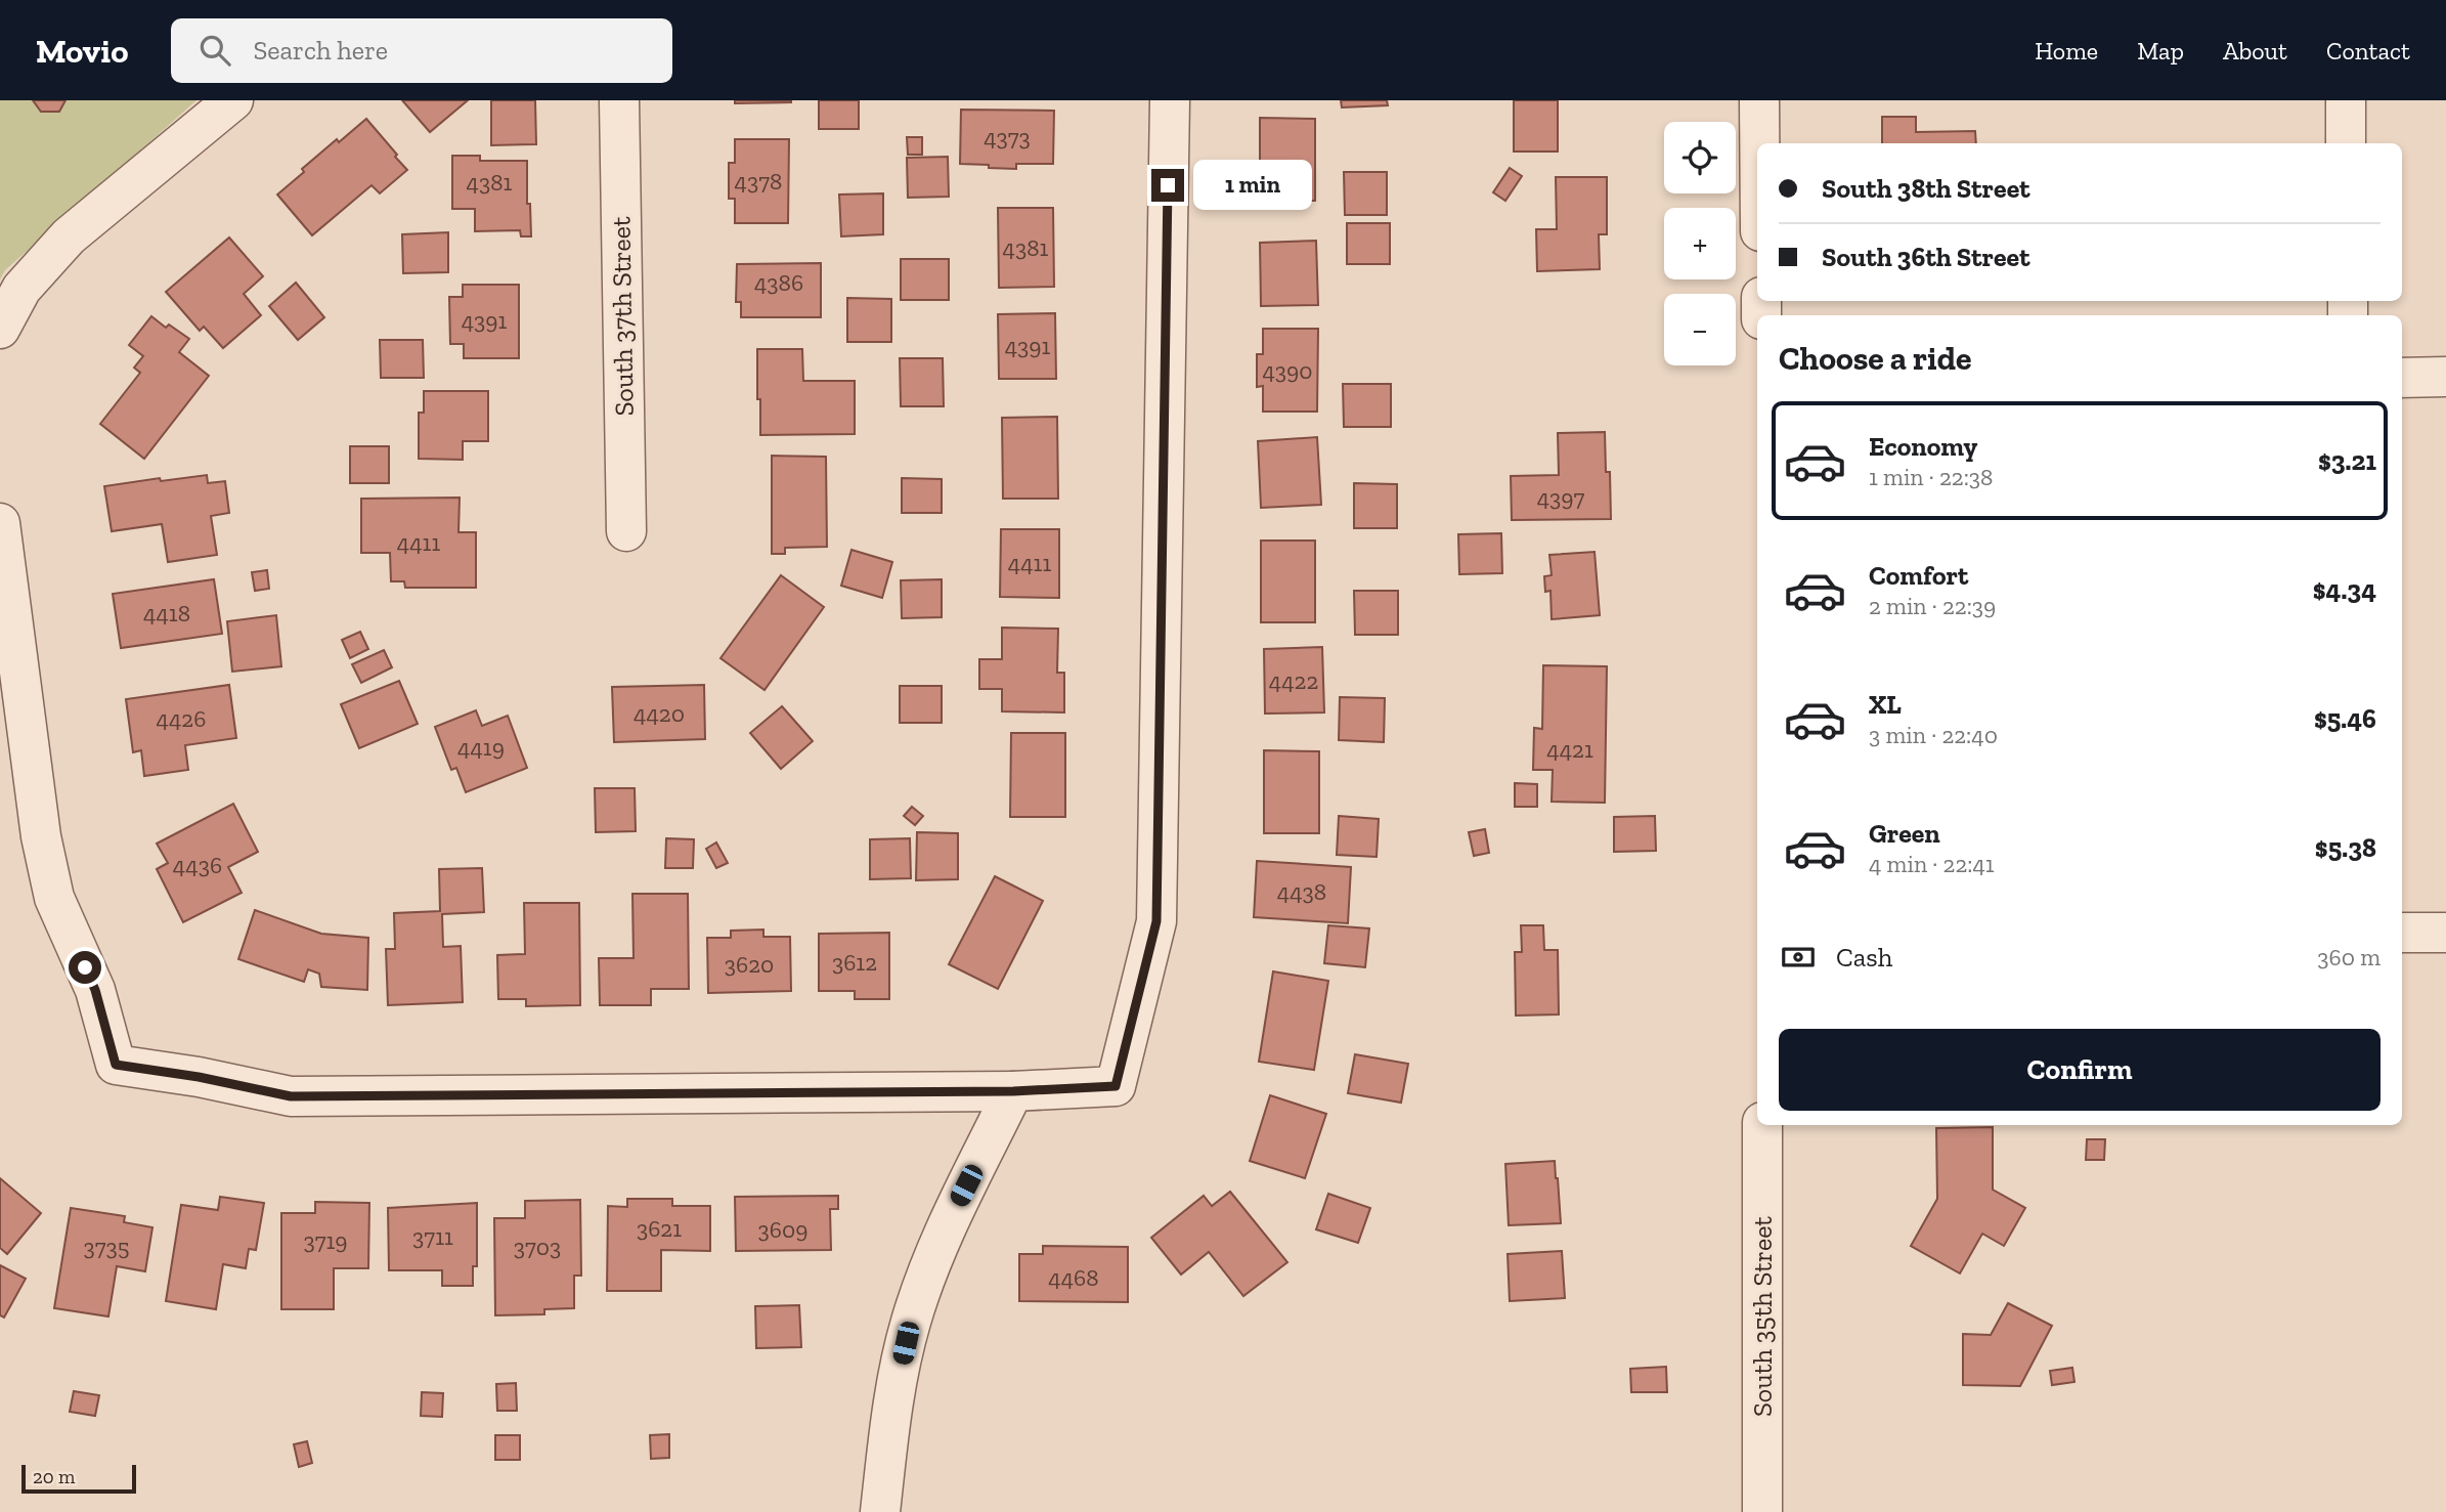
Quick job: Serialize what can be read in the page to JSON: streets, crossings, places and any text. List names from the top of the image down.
{
  "streets": {
    "street": ["South 37th Street", "South 35th Street"]
  },
  "house_numbers": [
    "4373",
    "4378",
    "4381",
    "4381",
    "4386",
    "4391",
    "4391",
    "4390",
    "4397",
    "4411",
    "4411",
    "4418",
    "4422",
    "4420",
    "4426",
    "4419",
    "4421",
    "4436",
    "4438",
    "3612",
    "3620",
    "3621",
    "3609",
    "3711",
    "3719",
    "3735",
    "3703",
    "4468"
  ],
  "scale_bar": "20 m",
  "page": {
    "header": "Movio",
    "search": "Search here",
    "nav": [
      "Home",
      "Map",
      "About",
      "Contact"
    ],
    "map_buttons": ["+", "−"],
    "banner": ["South 38th Street", "South 36th Street"],
    "bubble": "1 min",
    "heading": "Choose a ride",
    "list": [
      {
        "name": "Economy",
        "note": "1 min · 22:38",
        "value": "$3.21"
      },
      {
        "name": "Comfort",
        "note": "2 min · 22:39",
        "value": "$4.34"
      },
      {
        "name": "XL",
        "note": "3 min · 22:40",
        "value": "$5.46"
      },
      {
        "name": "Green",
        "note": "4 min · 22:41",
        "value": "$5.38"
      }
    ],
    "pay": ["Cash", "360 m"],
    "buttons": "Confirm",
    "scale": "20 m"
  }
}
